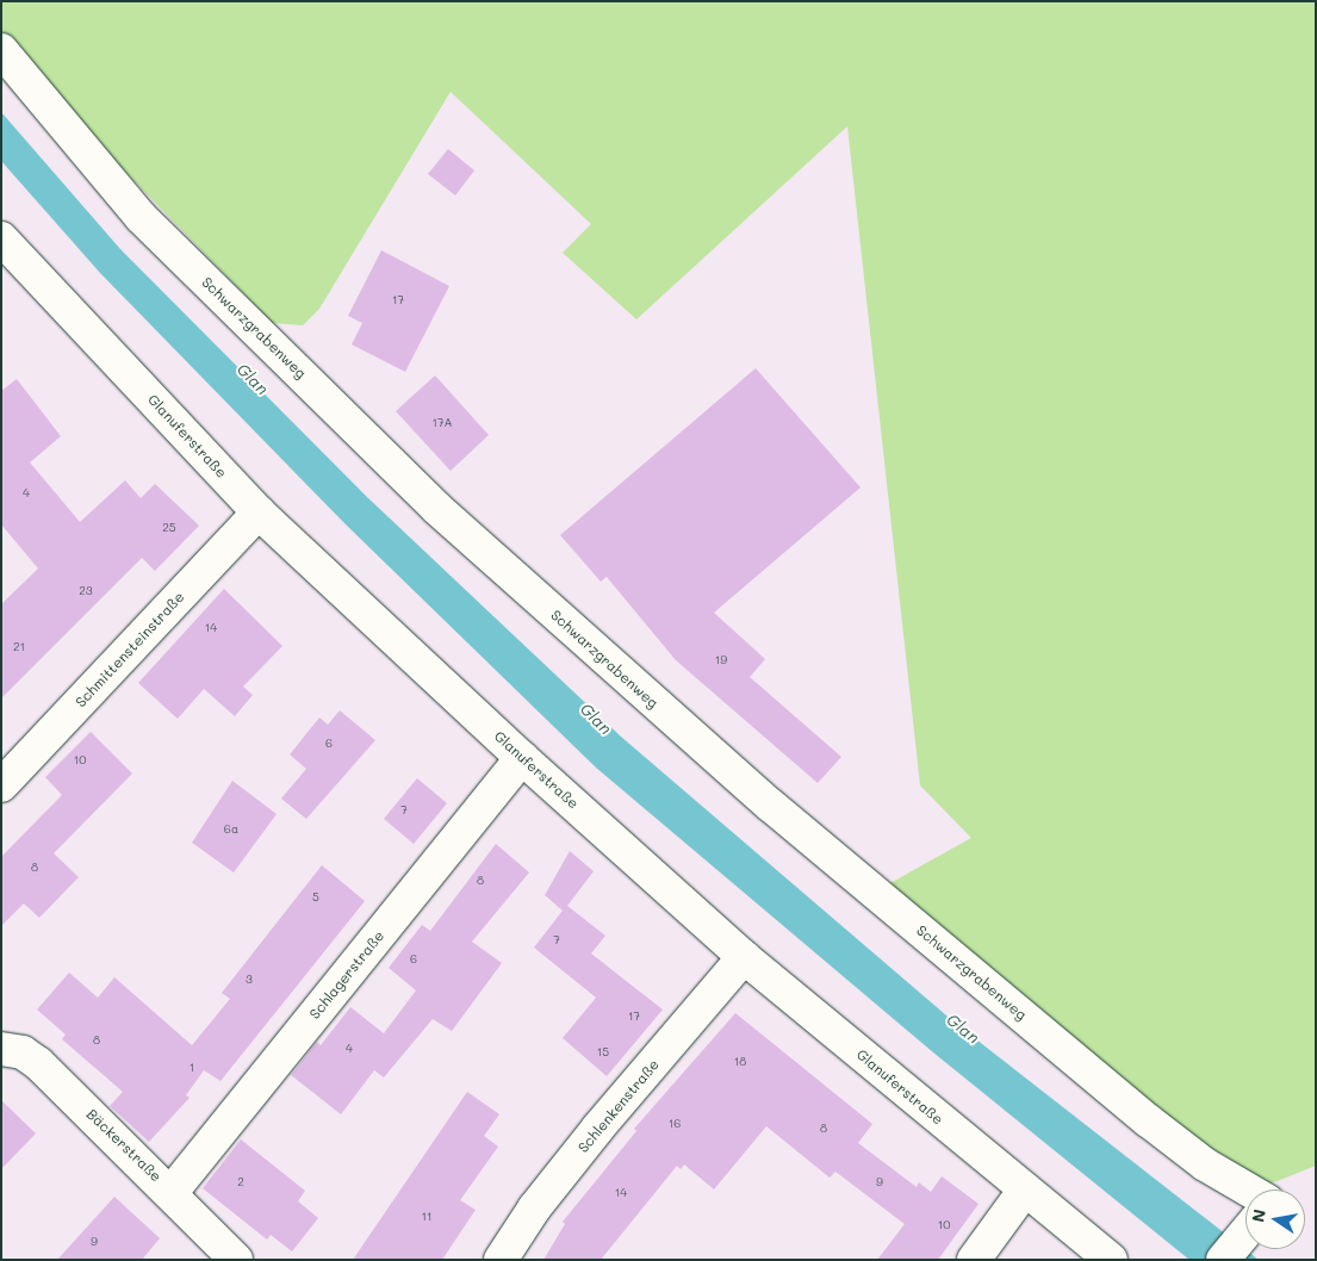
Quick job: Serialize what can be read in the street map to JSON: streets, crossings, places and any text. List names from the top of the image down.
{
  "streets": {
    "street": [
      "Schwarzgrabenweg",
      "Glanuferstraße",
      "Schmittensteinstraße",
      "Schlagerstraße",
      "Schlenkenstraße",
      "Bäckerstraße"
    ]
  },
  "crossings": [
    ["Glanuferstraße", "Schmittensteinstraße"],
    ["Glanuferstraße", "Schlagerstraße"],
    ["Glanuferstraße", "Schlenkenstraße"],
    ["Schlagerstraße", "Bäckerstraße"]
  ],
  "water": ["Glan"],
  "house_numbers": [
    "17",
    "17A",
    "4",
    "25",
    "23",
    "14",
    "21",
    "19",
    "6",
    "10",
    "7",
    "6a",
    "8",
    "8",
    "5",
    "7",
    "6",
    "3",
    "17",
    "8",
    "4",
    "15",
    "18",
    "1",
    "16",
    "8",
    "2",
    "9",
    "14",
    "11",
    "10",
    "9"
  ],
  "north": "left"
}
